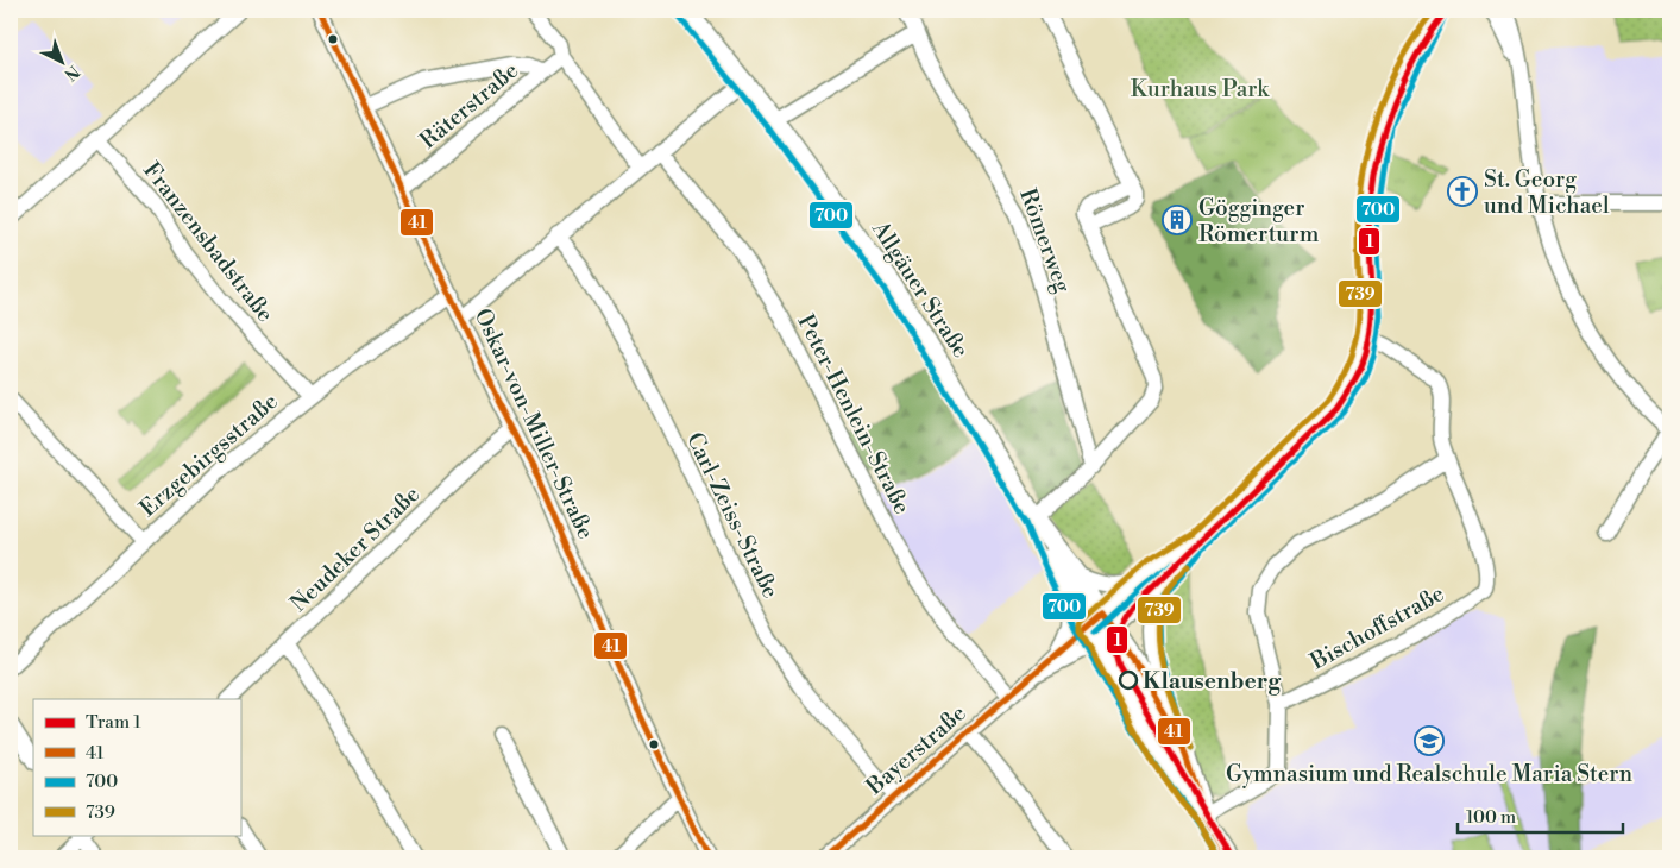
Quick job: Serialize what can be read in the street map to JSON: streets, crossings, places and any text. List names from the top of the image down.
{
  "streets": {
    "main road": ["Allgäuer Straße"],
    "street": [
      "Räterstraße",
      "Römerweg",
      "Franzensbadstraße",
      "Peter-Henlein-Straße",
      "Oskar-von-Miller-Straße",
      "Erzgebirgsstraße",
      "Carl-Zeiss-Straße",
      "Neudeker Straße",
      "Bischoffstraße",
      "Bayerstraße"
    ]
  },
  "crossings": [
    ["Räterstraße", "Oskar-von-Miller-Straße"],
    ["Franzensbadstraße", "Erzgebirgsstraße"],
    ["Allgäuer Straße", "Bayerstraße"],
    ["Peter-Henlein-Straße", "Bayerstraße"],
    ["Oskar-von-Miller-Straße", "Erzgebirgsstraße"],
    ["Oskar-von-Miller-Straße", "Neudeker Straße"],
    ["Carl-Zeiss-Straße", "Bayerstraße"]
  ],
  "parks": ["Kurhaus Park"],
  "places": {
    "church": ["St. Georg und Michael"],
    "building": ["Gögginger Römerturm"],
    "other": ["Klausenberg"],
    "school or university": ["Gymnasium und Realschule Maria Stern"]
  },
  "lines": [
    "tram line 1",
    "transit line 41",
    "transit line 739",
    "transit line 700"
  ],
  "legend": [
    "Tram 1",
    "41",
    "700",
    "739"
  ],
  "scale_bar": "100 m",
  "north": "bottom right"
}
